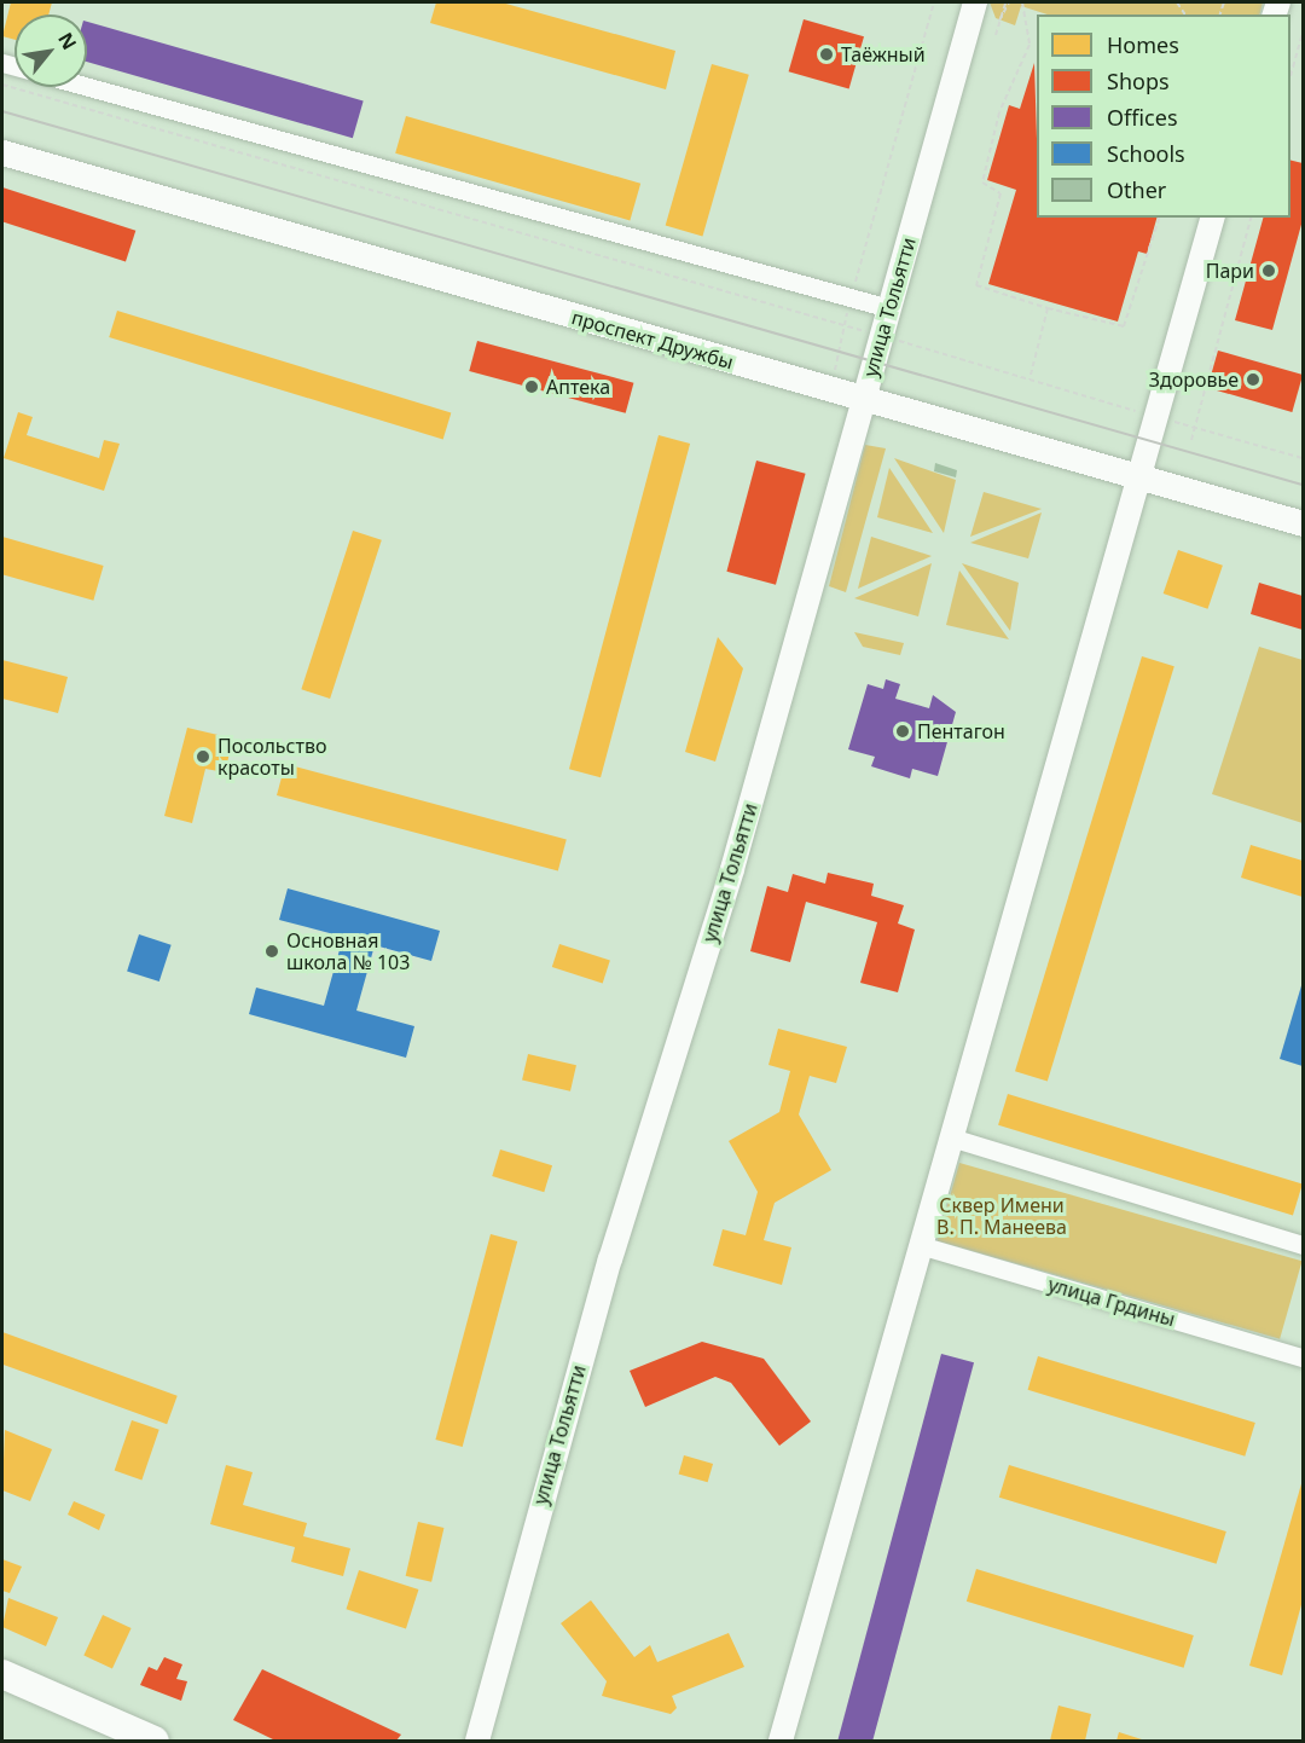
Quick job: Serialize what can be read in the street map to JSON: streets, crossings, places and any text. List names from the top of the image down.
{
  "streets": {
    "main road": ["проспект Дружбы"],
    "street": ["улица Тольятти", "улица Грдины"]
  },
  "crossings": [
    ["улица Тольятти", "проспект Дружбы"]
  ],
  "parks": ["Сквер Имени В. П. Манеева"],
  "places": [
    "Таёжный",
    "Пари",
    "Здоровье",
    "Аптека",
    "Пентагон",
    "Посольство красоты",
    "Основная школа № 103"
  ],
  "legend": [
    "Homes",
    "Shops",
    "Offices",
    "Schools",
    "Other"
  ],
  "north": "top right"
}
